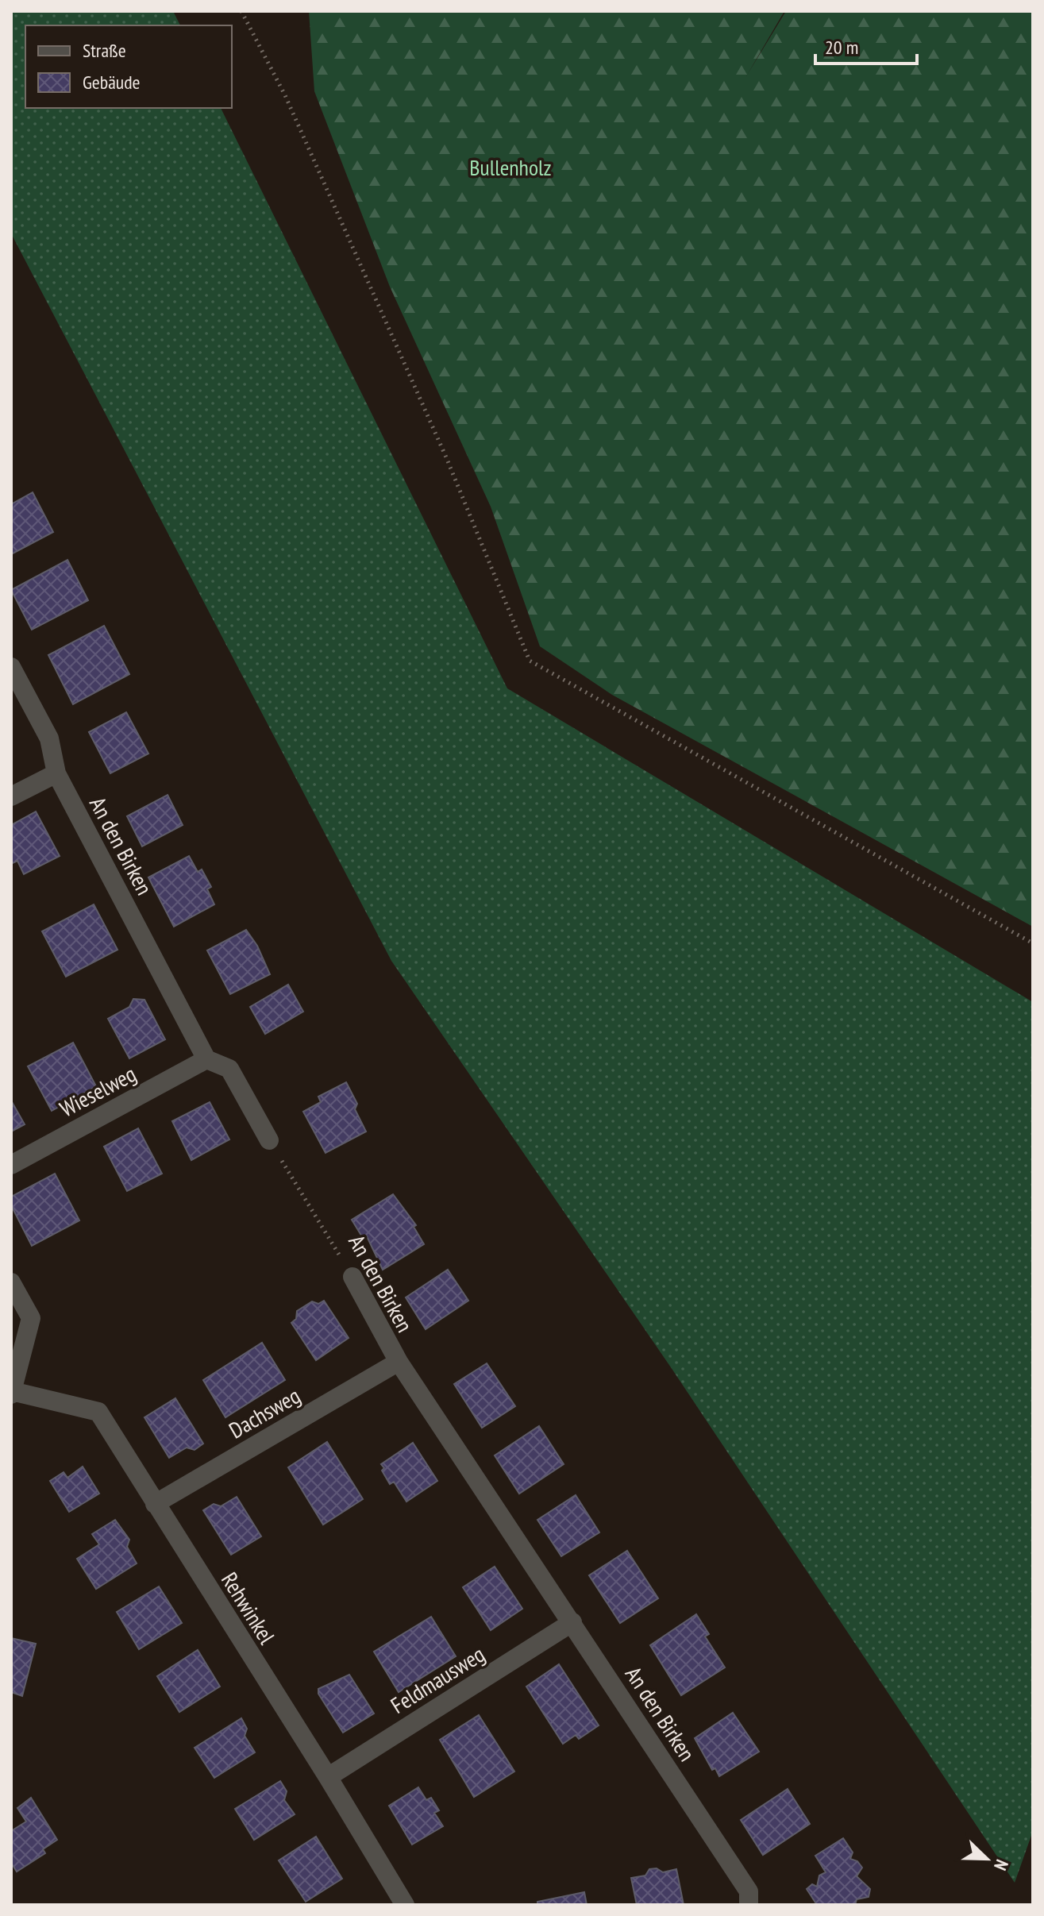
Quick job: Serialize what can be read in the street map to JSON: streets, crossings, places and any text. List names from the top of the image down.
{
  "streets": {
    "street": [
      "An den Birken",
      "Wieselweg",
      "Dachsweg",
      "Rehwinkel",
      "Feldmausweg"
    ]
  },
  "crossings": [
    ["An den Birken", "Wieselweg"],
    ["An den Birken", "Dachsweg"],
    ["An den Birken", "Feldmausweg"],
    ["Dachsweg", "Rehwinkel"],
    ["Rehwinkel", "Feldmausweg"]
  ],
  "parks": ["Bullenholz"],
  "legend": ["Straße", "Gebäude"],
  "scale_bar": "20 m",
  "north": "bottom right"
}
